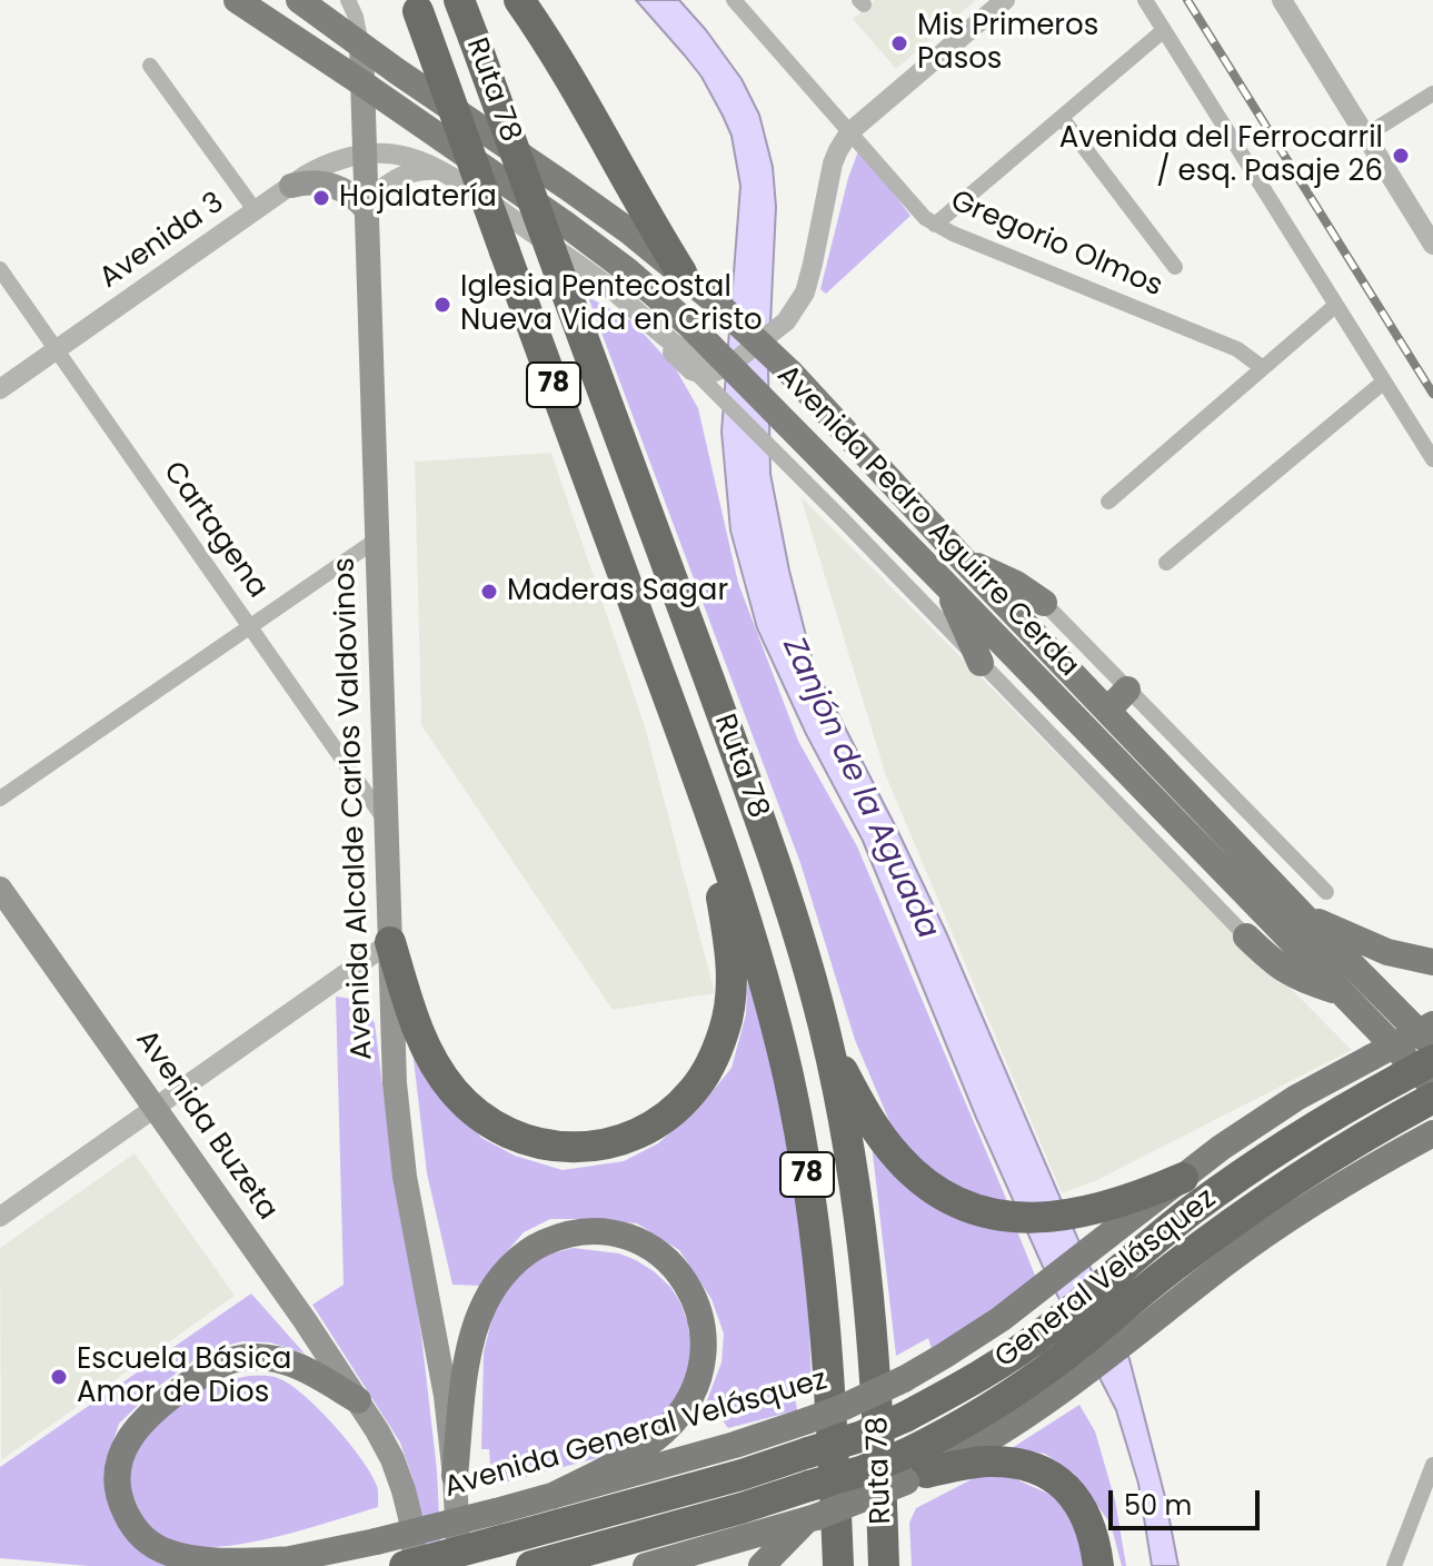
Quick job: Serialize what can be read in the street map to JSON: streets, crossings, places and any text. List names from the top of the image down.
{
  "streets": {
    "highway": ["Ruta 78", "78", "General Velásquez"],
    "main road": [
      "Avenida Pedro Aguirre Cerda",
      "Avenida Alcalde Carlos Valdovinos",
      "Avenida Buzeta",
      "Avenida General Velásquez"
    ],
    "street": ["Avenida 3", "Gregorio Olmos", "Cartagena"]
  },
  "crossings": [
    ["Avenida 3", "Avenida Pedro Aguirre Cerda"],
    ["Avenida 3", "Cartagena"],
    ["Avenida 3", "Avenida Alcalde Carlos Valdovinos"],
    ["Avenida Pedro Aguirre Cerda", "Avenida Alcalde Carlos Valdovinos"],
    ["Avenida Pedro Aguirre Cerda", "General Velásquez"],
    ["Cartagena", "Avenida Alcalde Carlos Valdovinos"],
    ["General Velásquez", "Avenida General Velásquez"]
  ],
  "water": ["Zanjón de la Aguada"],
  "places": [
    "Mis Primeros Pasos",
    "Avenida del Ferrocarril / esq. Pasaje 26",
    "Hojalatería",
    "Iglesia Pentecostal Nueva Vida en Cristo",
    "Maderas Sagar",
    "Escuela Básica Amor de Dios"
  ],
  "scale_bar": "50 m"
}
